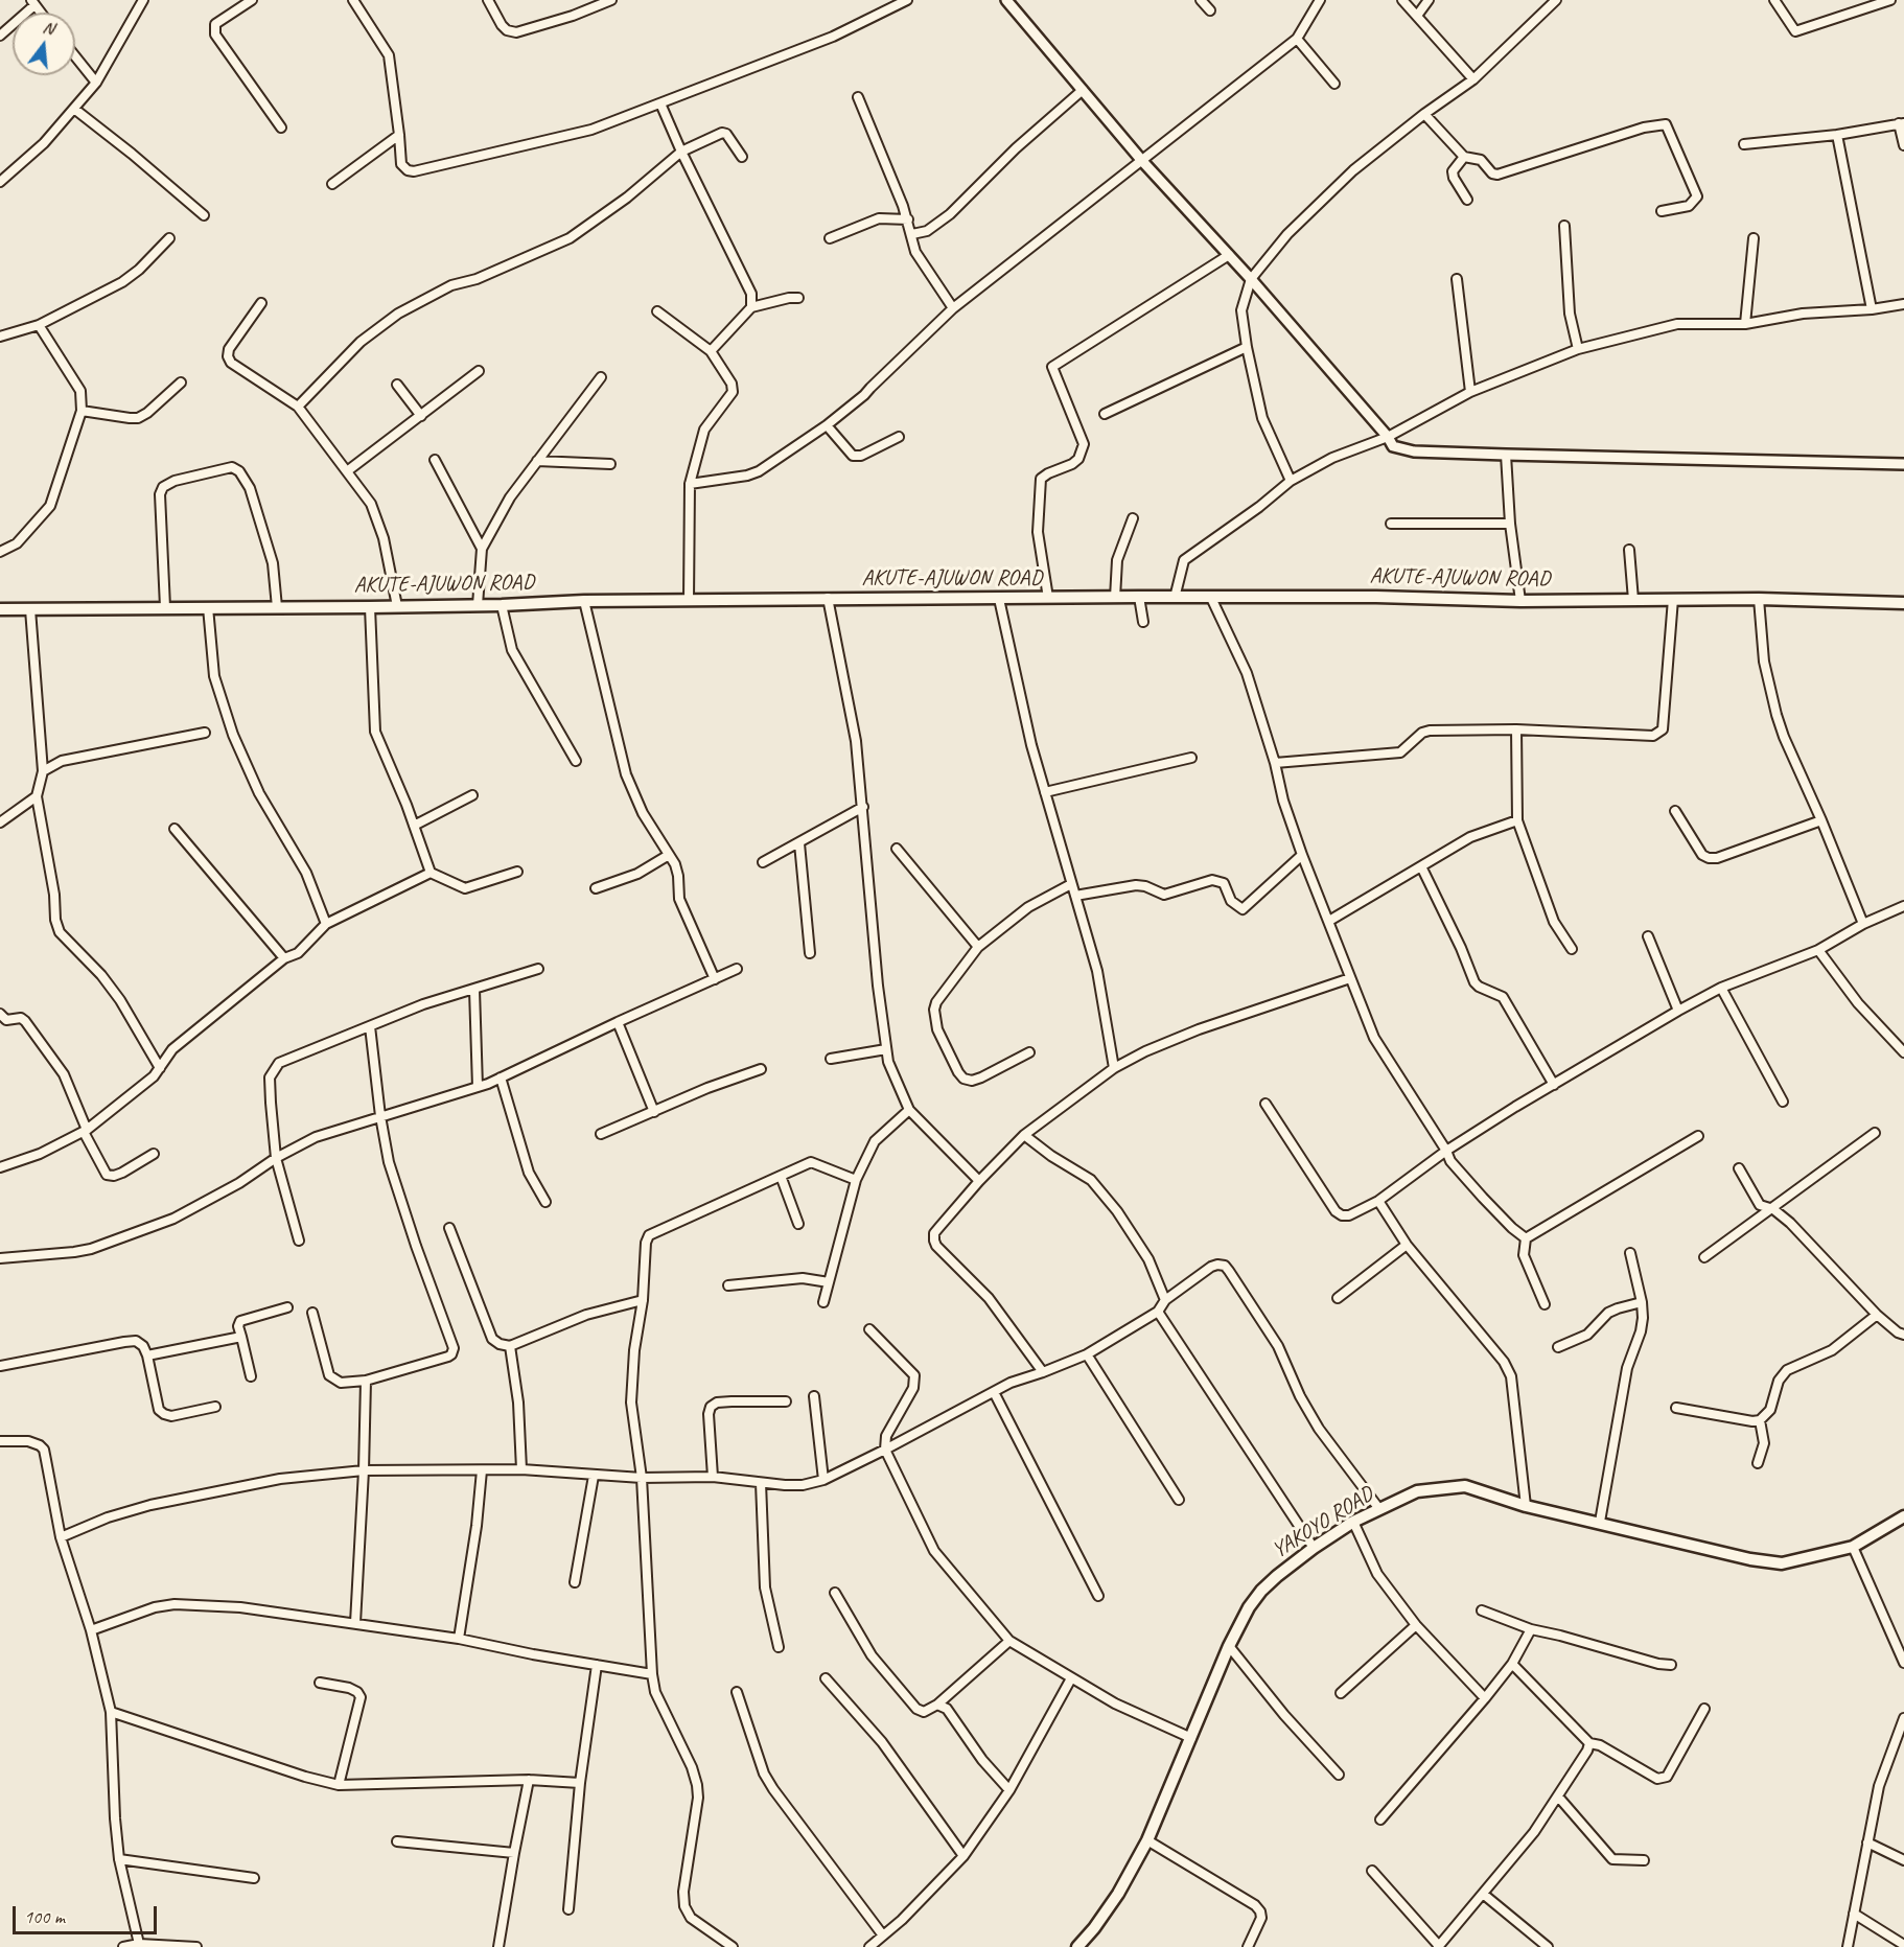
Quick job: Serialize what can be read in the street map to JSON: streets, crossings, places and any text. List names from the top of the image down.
{
  "streets": {
    "main road": ["AKUTE-AJUWON ROAD", "YAKOYO ROAD"]
  },
  "scale_bar": "100 m",
  "north": "top"
}
